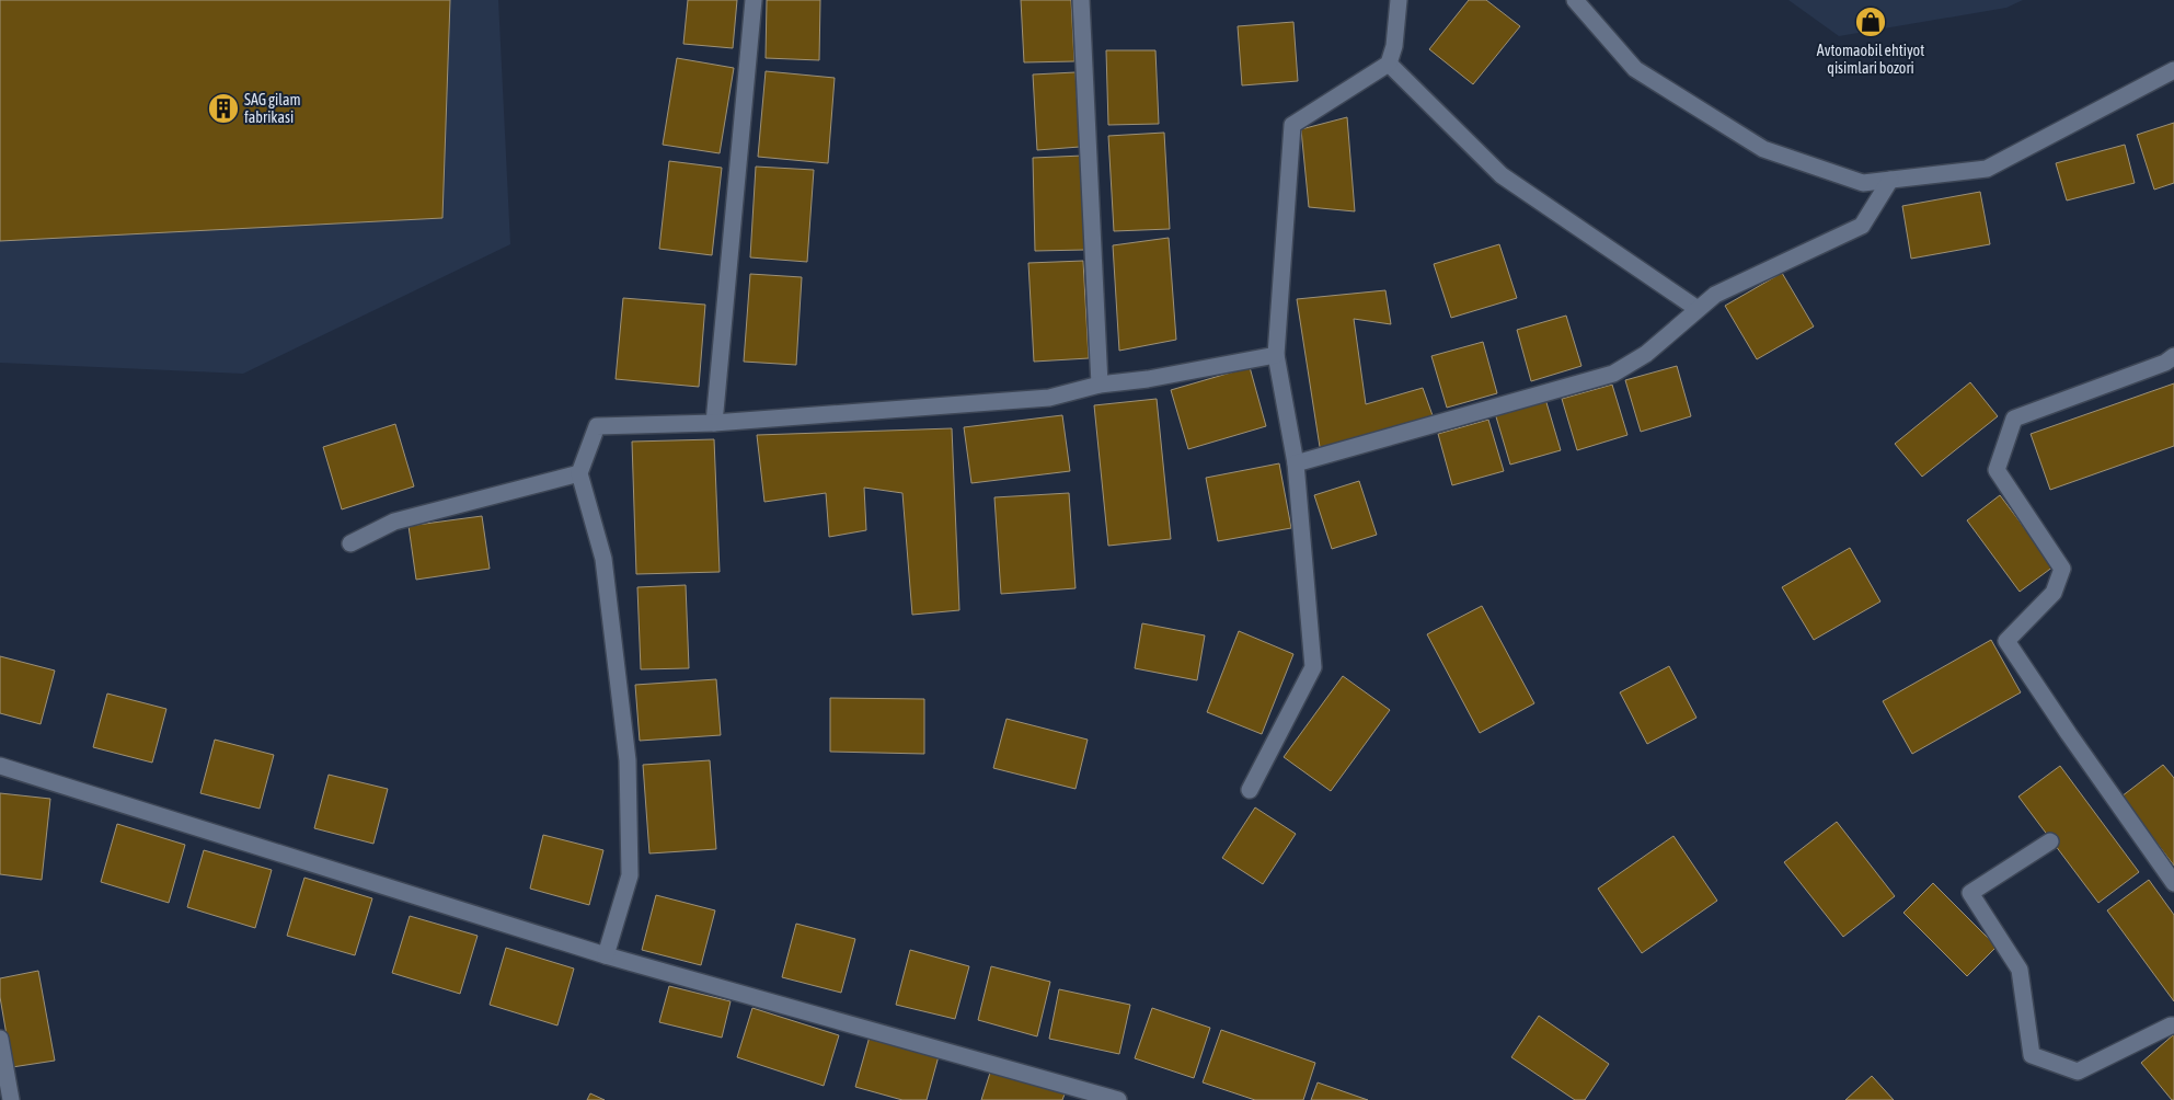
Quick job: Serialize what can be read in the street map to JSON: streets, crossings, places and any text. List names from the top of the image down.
{
  "places": {
    "shop": ["Avtomaobil ehtiyot qisimlari bozori"],
    "building": ["SAG gilam fabrikasi"]
  }
}
